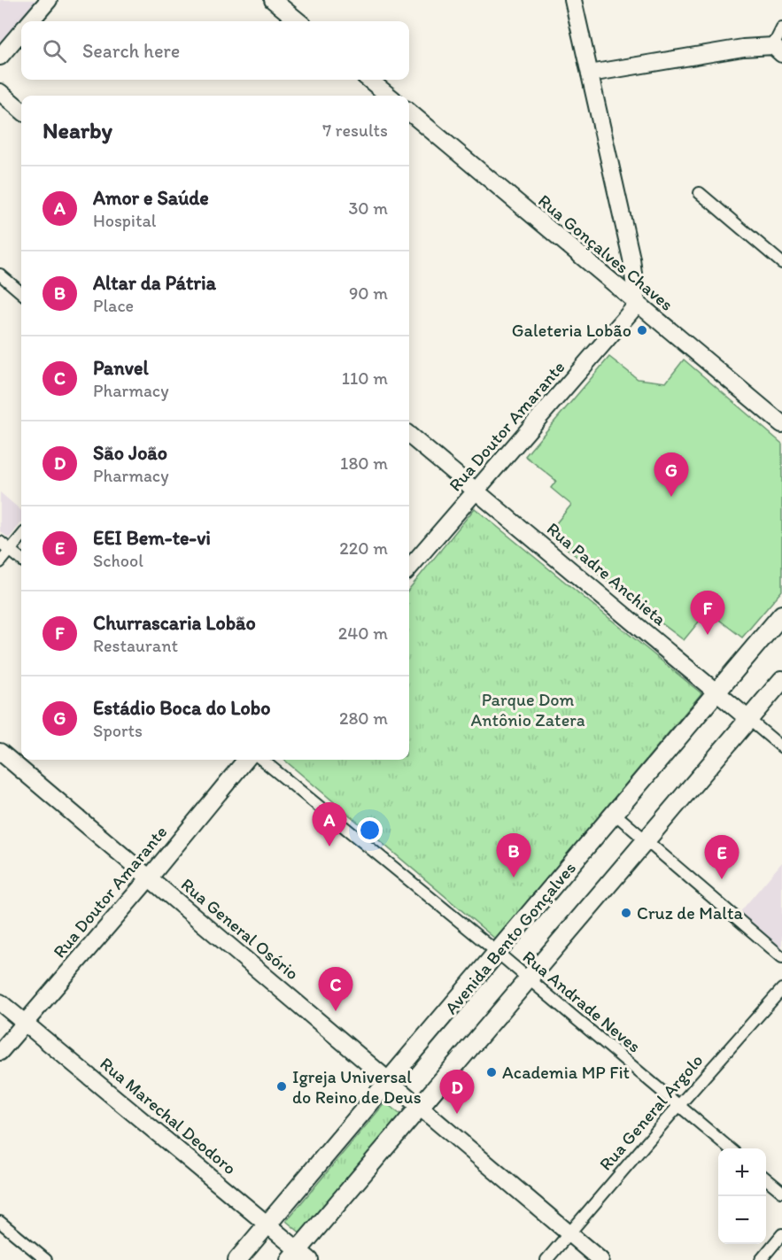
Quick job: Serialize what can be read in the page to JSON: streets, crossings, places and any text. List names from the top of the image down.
{
  "streets": {
    "main road": ["Avenida Bento Gonçalves"],
    "street": [
      "Rua Gonçalves Chaves",
      "Rua Doutor Amarante",
      "Rua Padre Anchieta",
      "Rua General Osório",
      "Rua Andrade Neves",
      "Rua General Argolo",
      "Rua Marechal Deodoro"
    ]
  },
  "crossings": [
    ["Rua Gonçalves Chaves", "Rua Doutor Amarante"],
    ["Rua Doutor Amarante", "Rua Padre Anchieta"],
    ["Rua Doutor Amarante", "Rua General Osório"],
    ["Rua Doutor Amarante", "Rua Marechal Deodoro"],
    ["Rua Padre Anchieta", "Avenida Bento Gonçalves"],
    ["Rua General Osório", "Avenida Bento Gonçalves"],
    ["Rua General Osório", "Rua General Argolo"],
    ["Avenida Bento Gonçalves", "Rua Andrade Neves"],
    ["Avenida Bento Gonçalves", "Rua Marechal Deodoro"],
    ["Rua Andrade Neves", "Rua General Argolo"]
  ],
  "parks": ["Parque Dom Antônio Zatera"],
  "places": [
    "Galeteria Lobão",
    "Cruz de Malta",
    "Academia MP Fit",
    "Igreja Universal do Reino de Deus"
  ],
  "page": {
    "search": "Search here",
    "heading": ["Nearby", "7 results"],
    "list": [
      {
        "mark": "A",
        "name": "Amor e Saúde",
        "note": "Hospital",
        "value": "30 m"
      },
      {
        "mark": "B",
        "name": "Altar da Pátria",
        "note": "Place",
        "value": "90 m"
      },
      {
        "mark": "C",
        "name": "Panvel",
        "note": "Pharmacy",
        "value": "110 m"
      },
      {
        "mark": "D",
        "name": "São João",
        "note": "Pharmacy",
        "value": "180 m"
      },
      {
        "mark": "E",
        "name": "EEI Bem-te-vi",
        "note": "School",
        "value": "220 m"
      },
      {
        "mark": "F",
        "name": "Churrascaria Lobão",
        "note": "Restaurant",
        "value": "240 m"
      },
      {
        "mark": "G",
        "name": "Estádio Boca do Lobo",
        "note": "Sports",
        "value": "280 m"
      }
    ],
    "pins": [
      "G",
      "F",
      "A",
      "B",
      "E",
      "C",
      "D"
    ],
    "map_buttons": ["+", "−"]
  }
}
